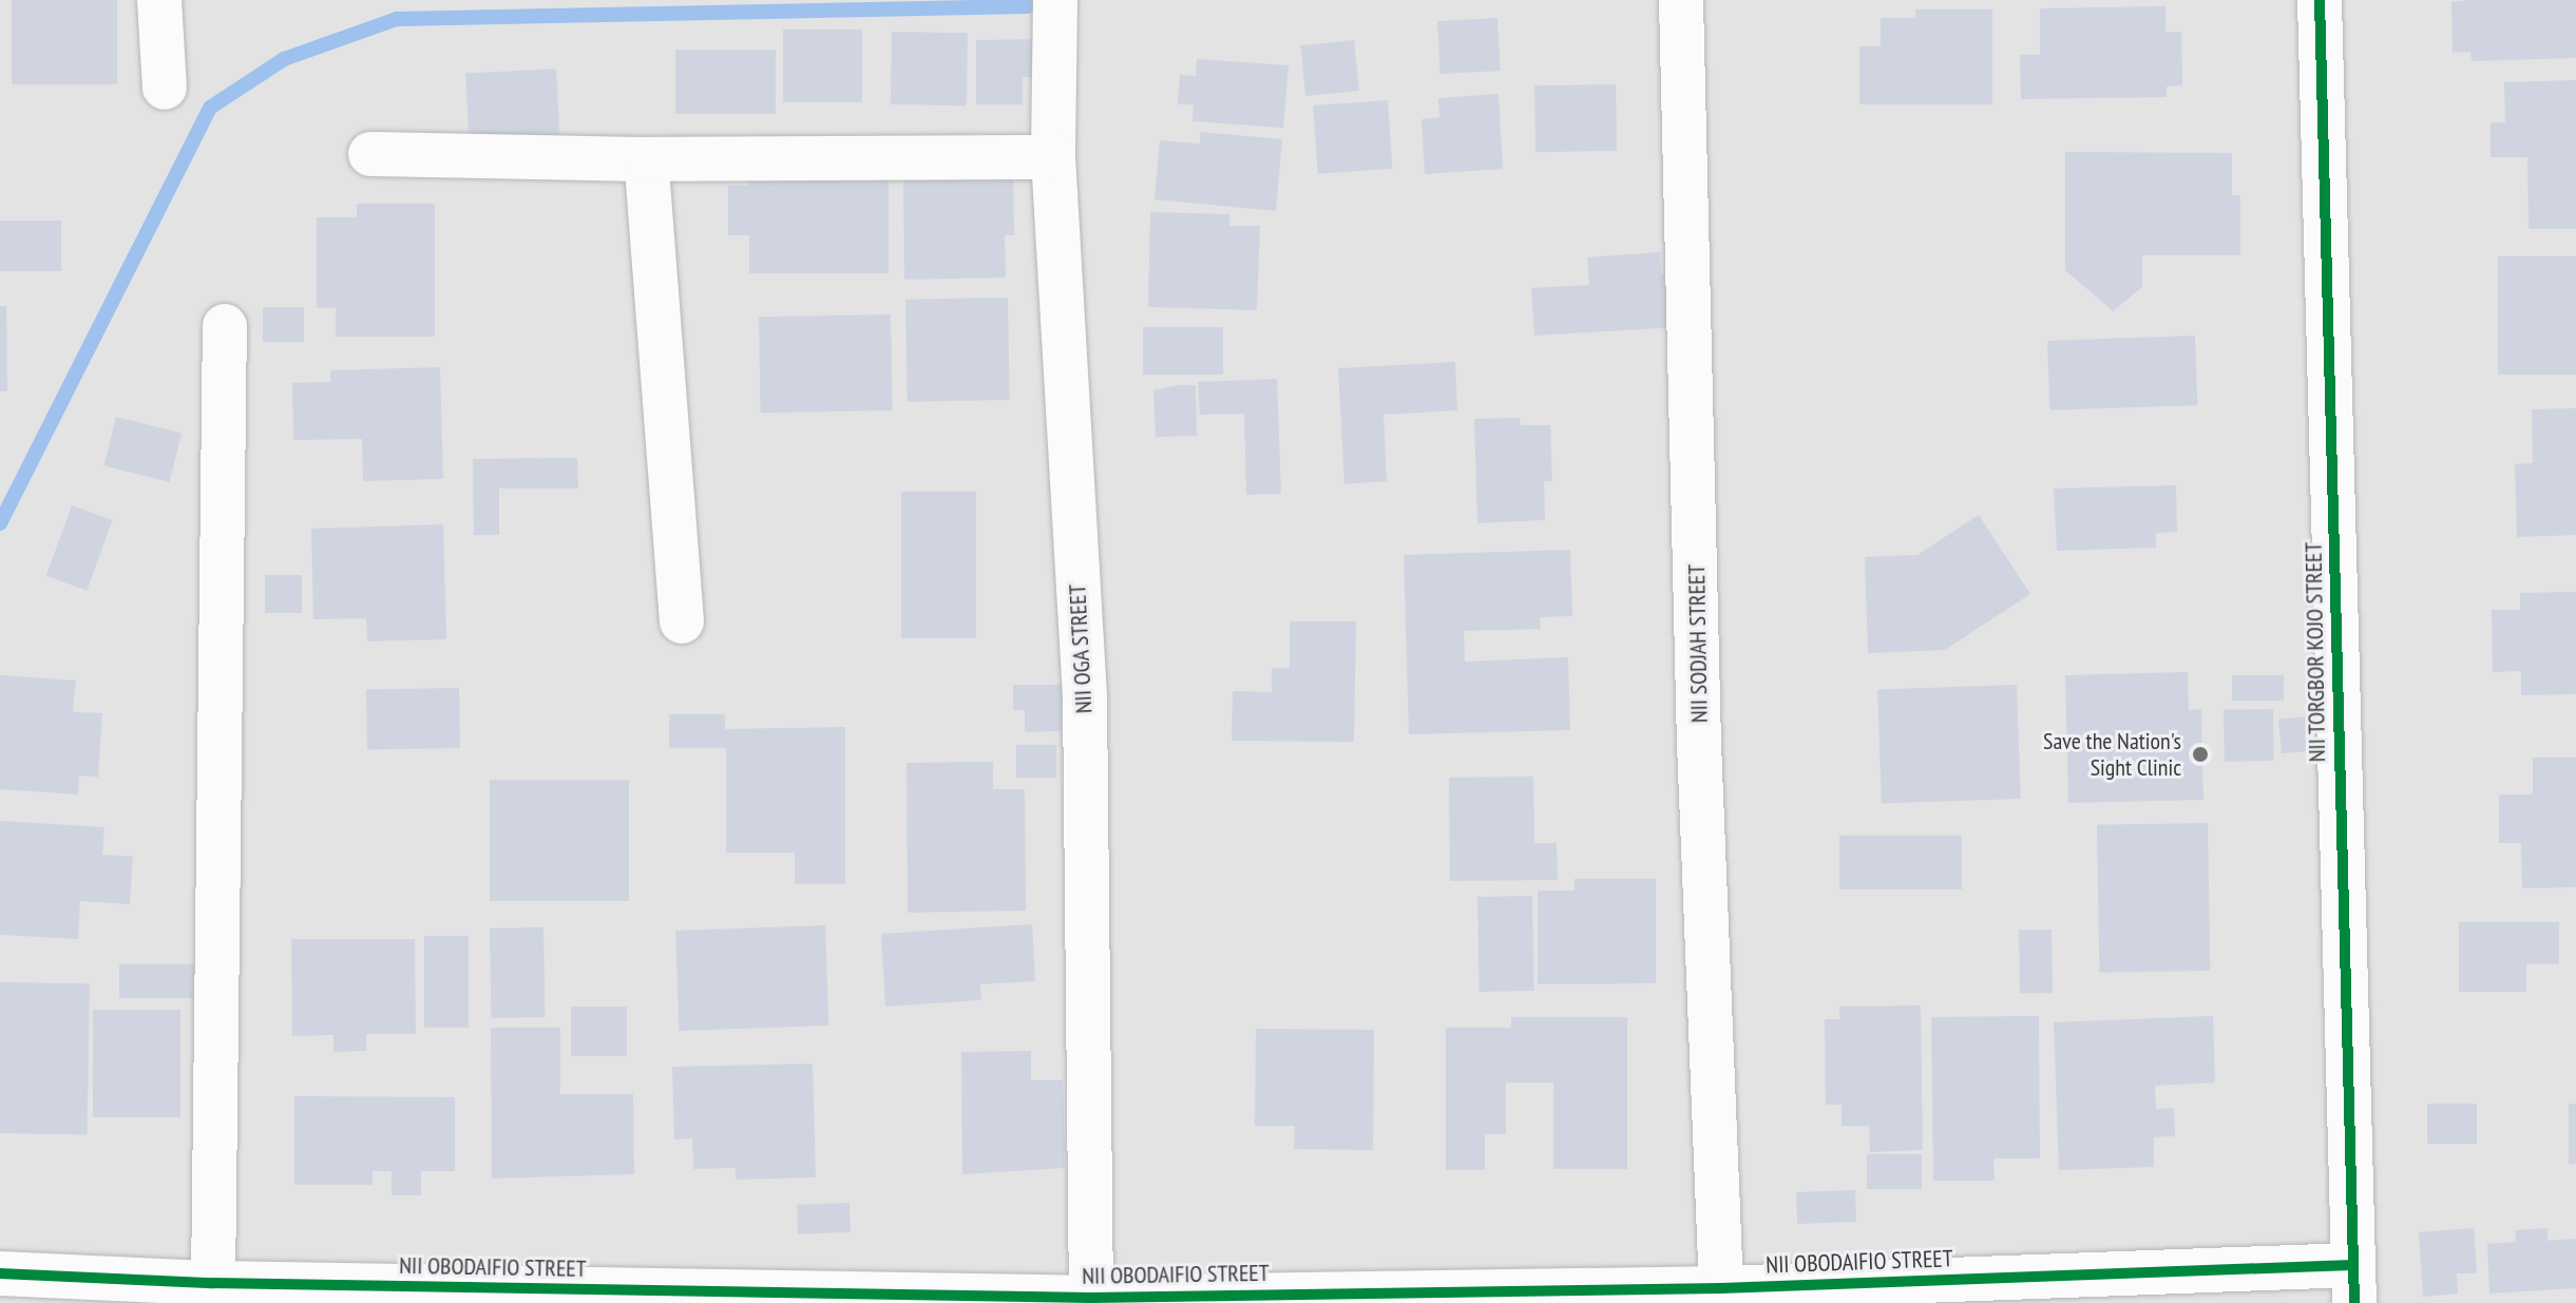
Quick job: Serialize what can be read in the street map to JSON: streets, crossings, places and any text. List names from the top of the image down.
{
  "streets": {
    "street": [
      "NII SODJAH STREET",
      "NII OGA STREET",
      "NII TORGBOR KOJO STREET",
      "NII OBODAIFIO STREET"
    ]
  },
  "crossings": [
    ["NII SODJAH STREET", "NII OBODAIFIO STREET"],
    ["NII OGA STREET", "NII OBODAIFIO STREET"],
    ["NII TORGBOR KOJO STREET", "NII OBODAIFIO STREET"]
  ],
  "places": ["Save the Nation's Sight Clinic"]
}
